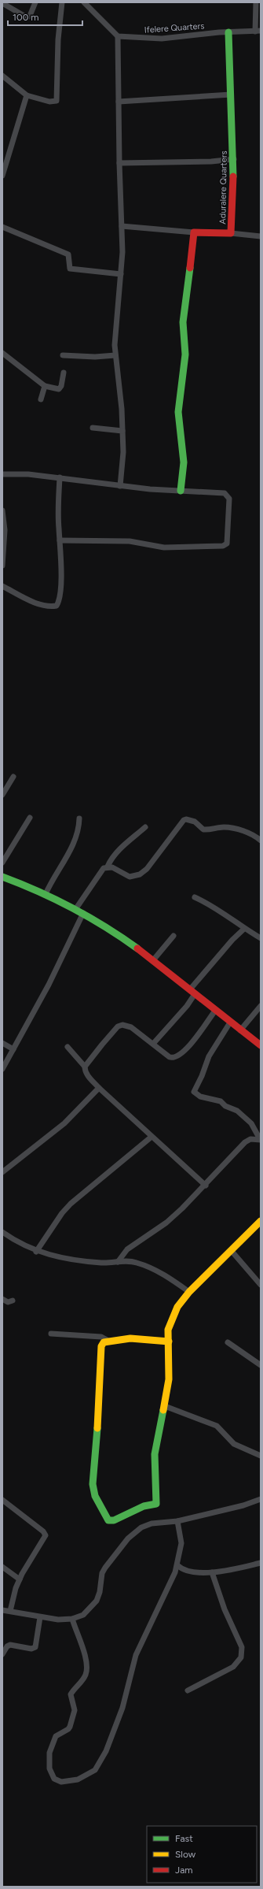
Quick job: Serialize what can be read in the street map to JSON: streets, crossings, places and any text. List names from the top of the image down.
{
  "streets": {
    "street": ["Ifelere Quarters", "Aduralere Quarters"]
  },
  "crossings": [
    ["Ifelere Quarters", "Aduralere Quarters"]
  ],
  "legend": ["Fast", "Slow", "Jam"],
  "scale_bar": "100 m"
}
